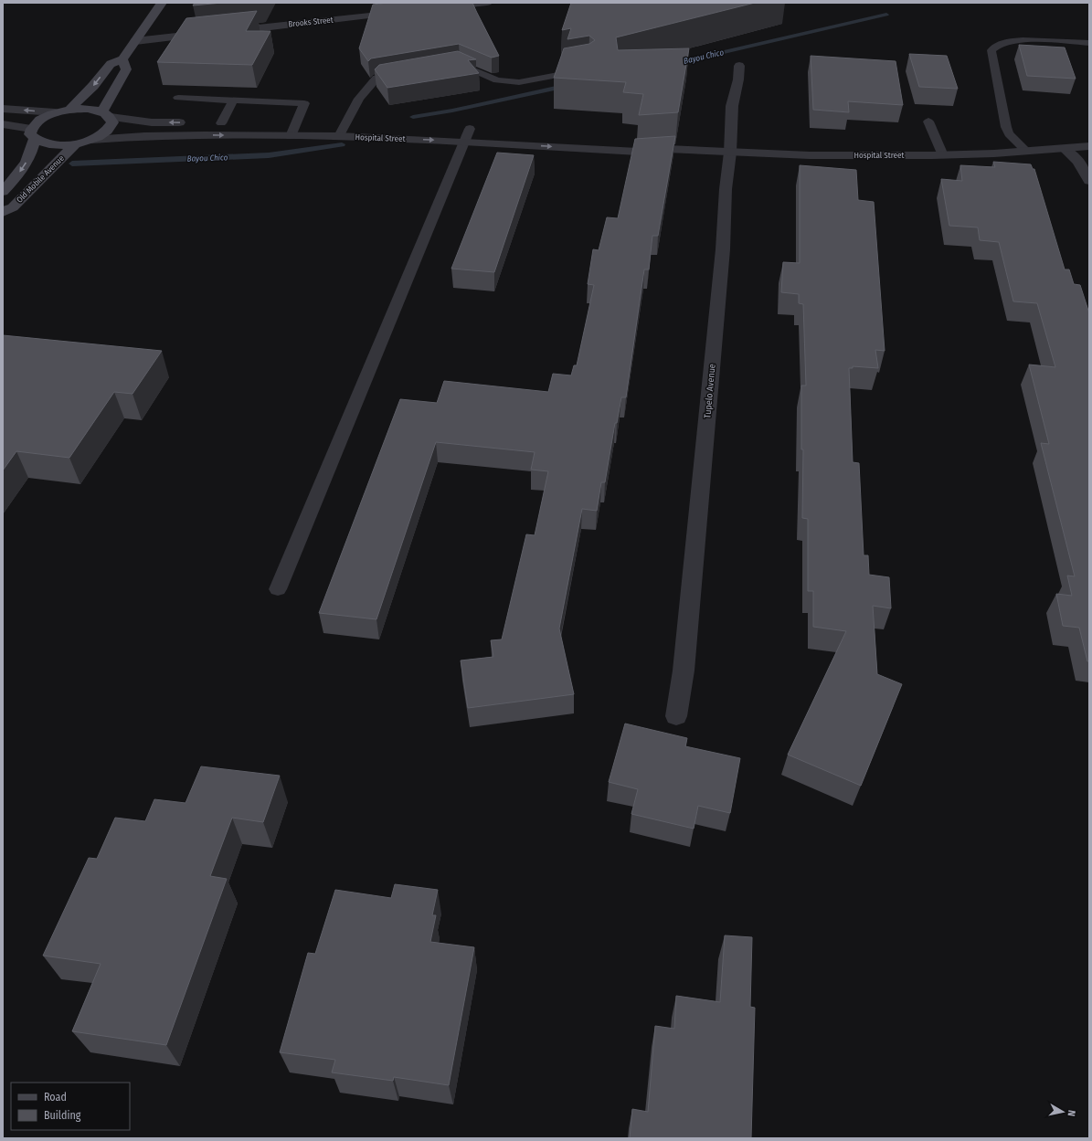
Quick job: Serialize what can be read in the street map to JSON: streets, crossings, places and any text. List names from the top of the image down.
{
  "streets": {
    "main road": ["Old Mobile Avenue"],
    "street": ["Brooks Street", "Hospital Street", "Tupelo Avenue"]
  },
  "crossings": [
    ["Hospital Street", "Old Mobile Avenue"],
    ["Hospital Street", "Tupelo Avenue"]
  ],
  "water": ["Bayou Chico"],
  "legend": ["Road", "Building"],
  "north": "right"
}
